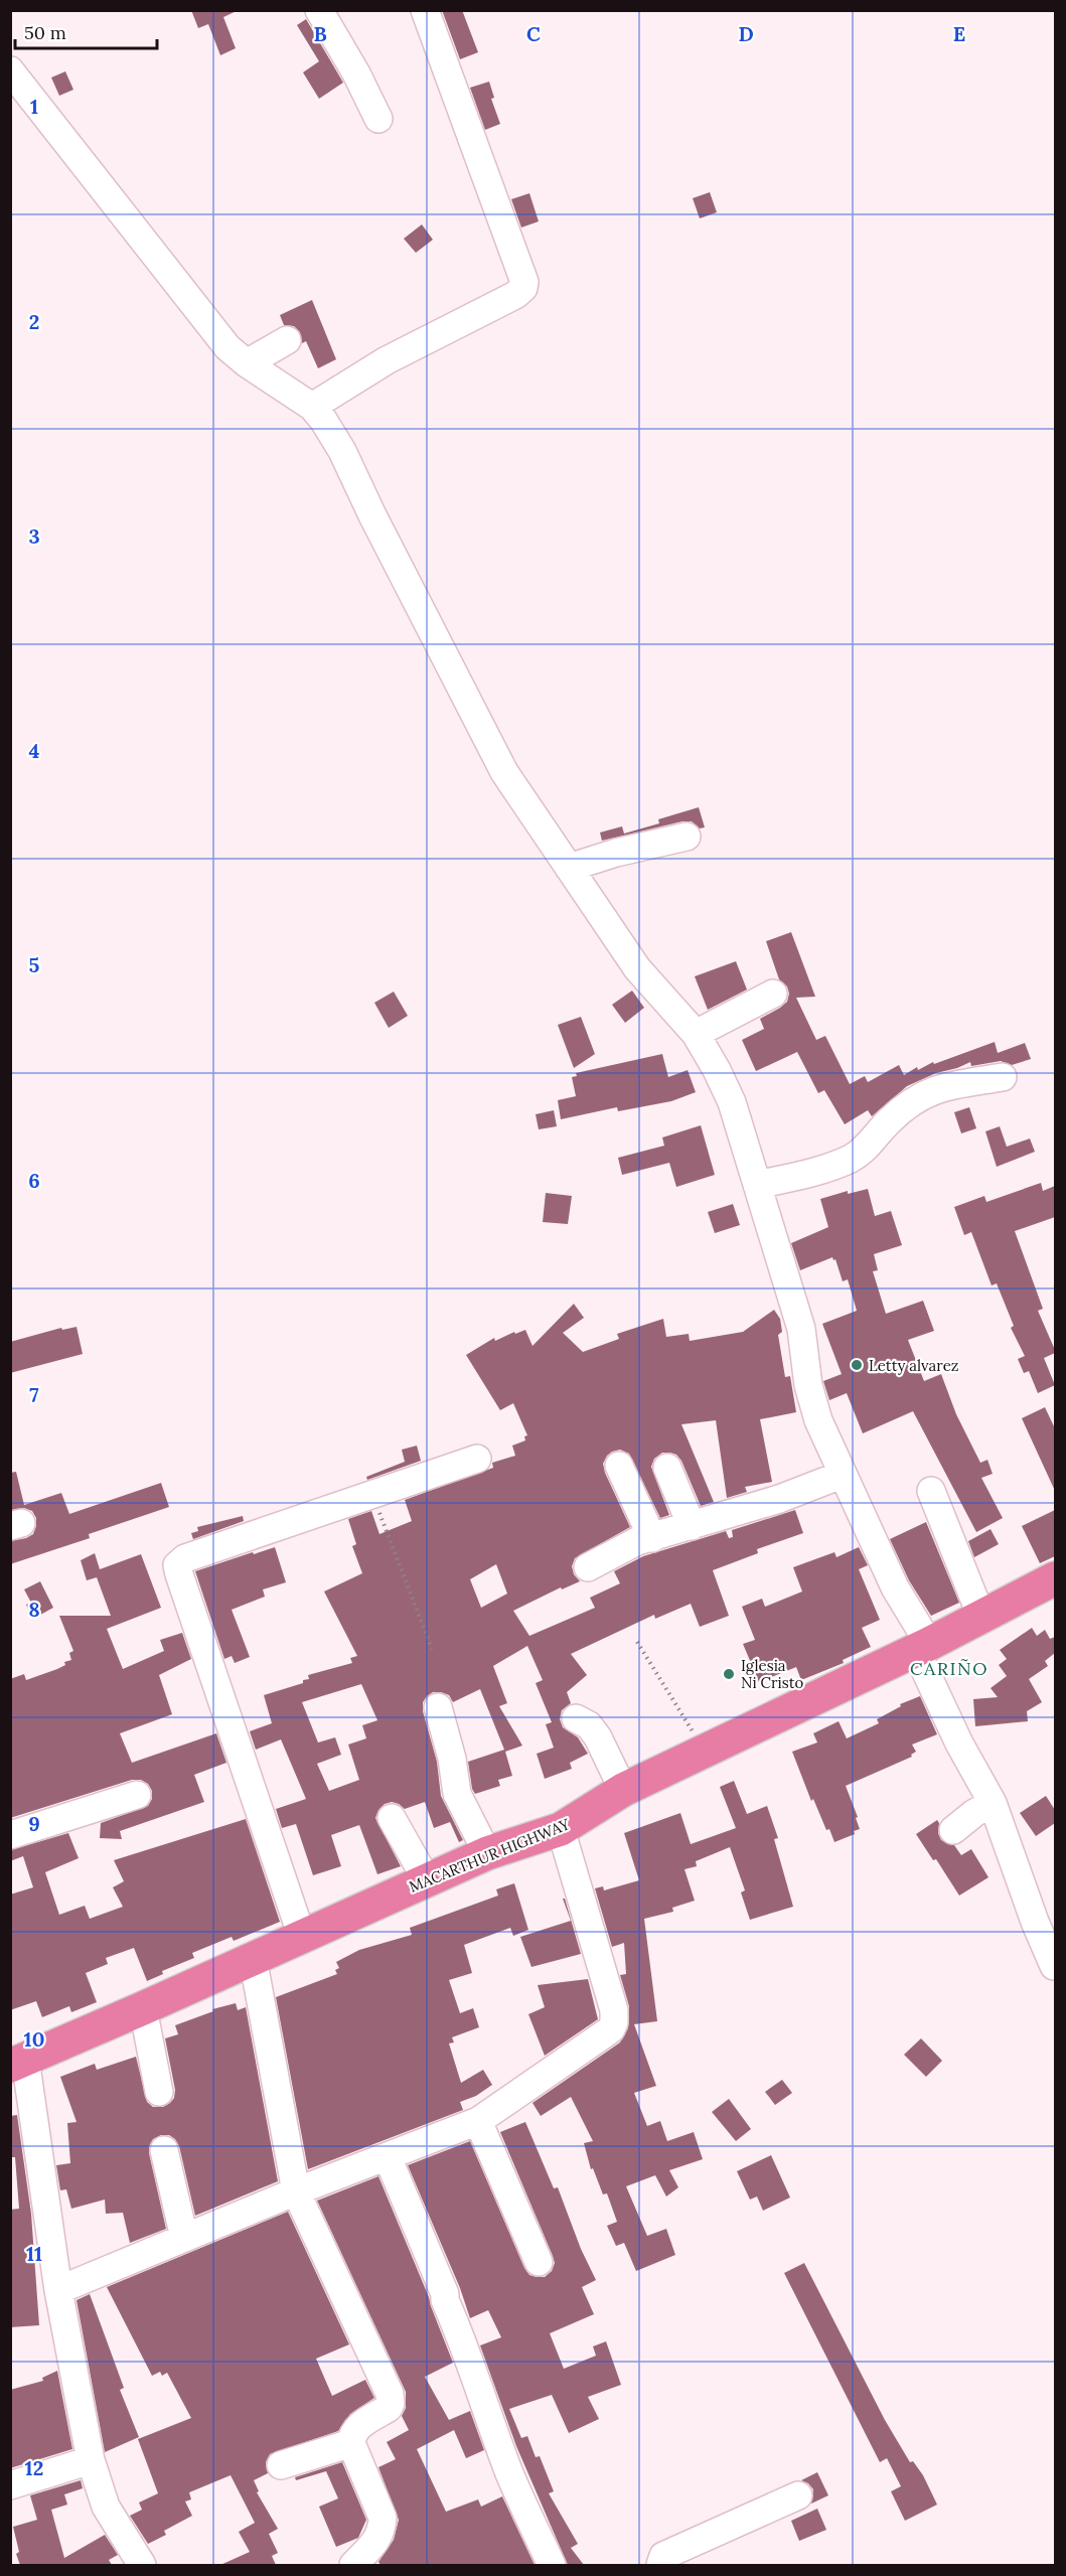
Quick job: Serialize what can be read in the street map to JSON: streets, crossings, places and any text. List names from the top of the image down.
{
  "streets": {
    "highway": ["MACARTHUR HIGHWAY"]
  },
  "districts": ["CARIÑO"],
  "places": ["Letty alvarez", "Iglesia Ni Cristo"],
  "scale_bar": "50 m",
  "grid": {
    "columns": [
      "B",
      "C",
      "D",
      "E"
    ],
    "rows": [
      "1",
      "2",
      "3",
      "4",
      "5",
      "6",
      "7",
      "8",
      "9",
      "10",
      "11",
      "12"
    ]
  }
}
